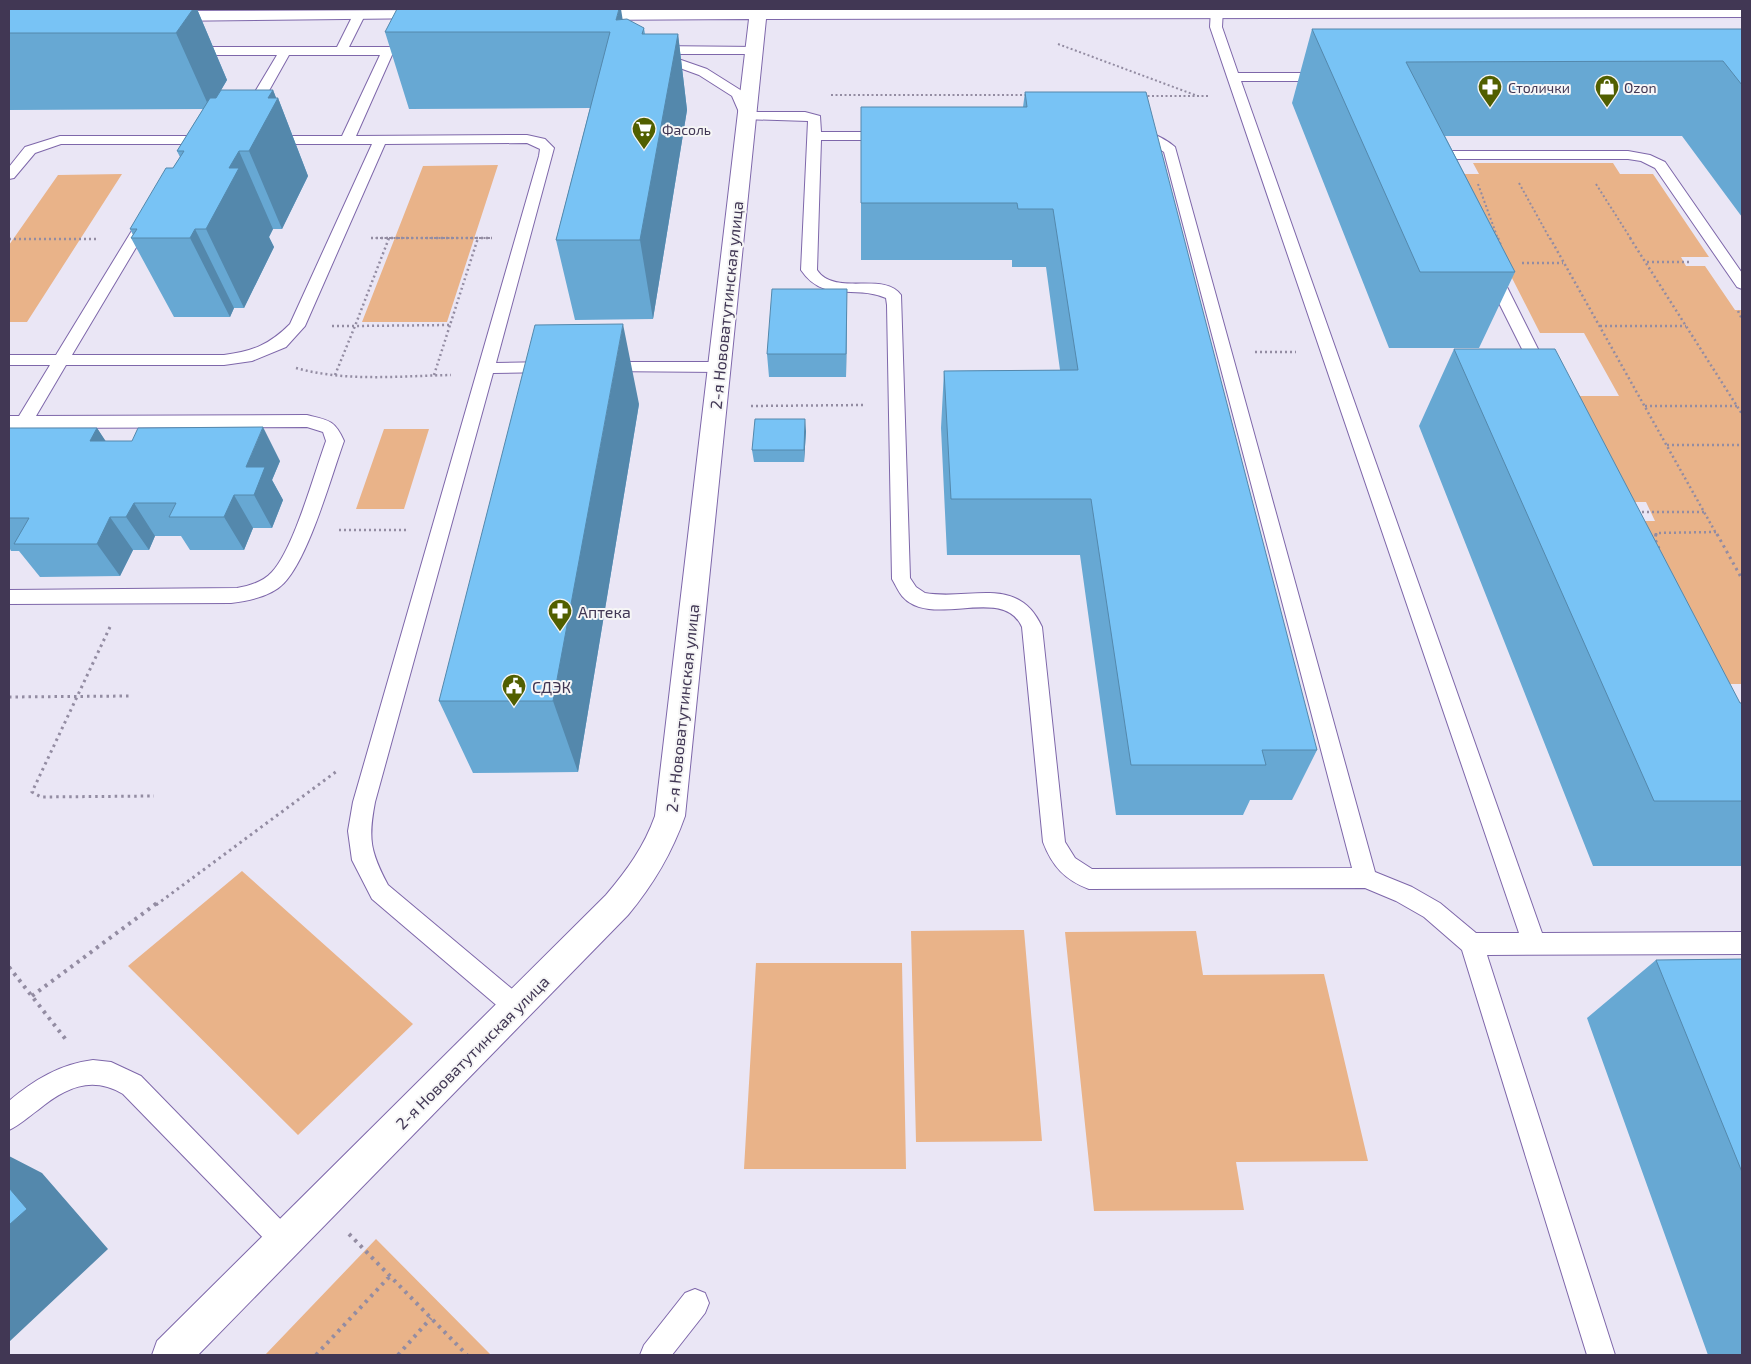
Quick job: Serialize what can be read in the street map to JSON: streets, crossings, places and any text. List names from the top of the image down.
{
  "streets": {
    "street": ["2-я Нововатутинская улица"]
  },
  "places": {
    "pharmacy": ["Столички", "Аптека"],
    "shop": ["Ozon"],
    "supermarket": ["Фасоль"],
    "public building": ["СДЭК"]
  }
}
